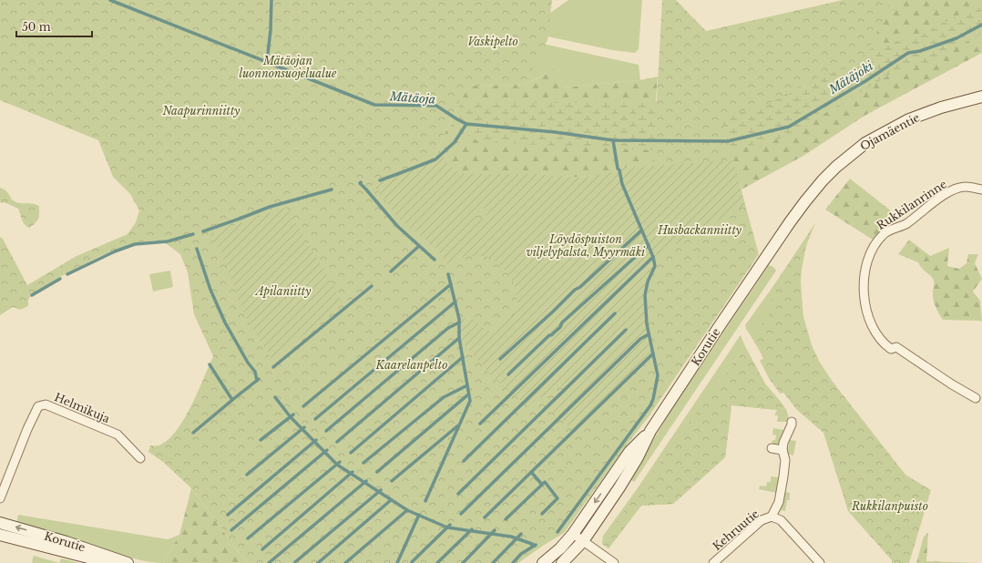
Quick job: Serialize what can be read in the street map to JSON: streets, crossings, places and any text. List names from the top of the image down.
{
  "streets": {
    "street": [
      "Ojamäentie",
      "Rukkilanrinne",
      "Korutie",
      "Helmikuja",
      "Kehruutie"
    ]
  },
  "crossings": [
    ["Ojamäentie", "Korutie"]
  ],
  "water": ["Mätäjoki", "Mätäoja"],
  "parks": [
    "Vaskipelto",
    "Mätäojan luonnonsuojelualue",
    "Naapurinniitty",
    "Husbackanniitty",
    "Löydöspuiston viljelypalsta, Myyrmäki",
    "Apilaniitty",
    "Kaarelanpelto",
    "Rukkilanpuisto"
  ],
  "scale_bar": "50 m"
}
